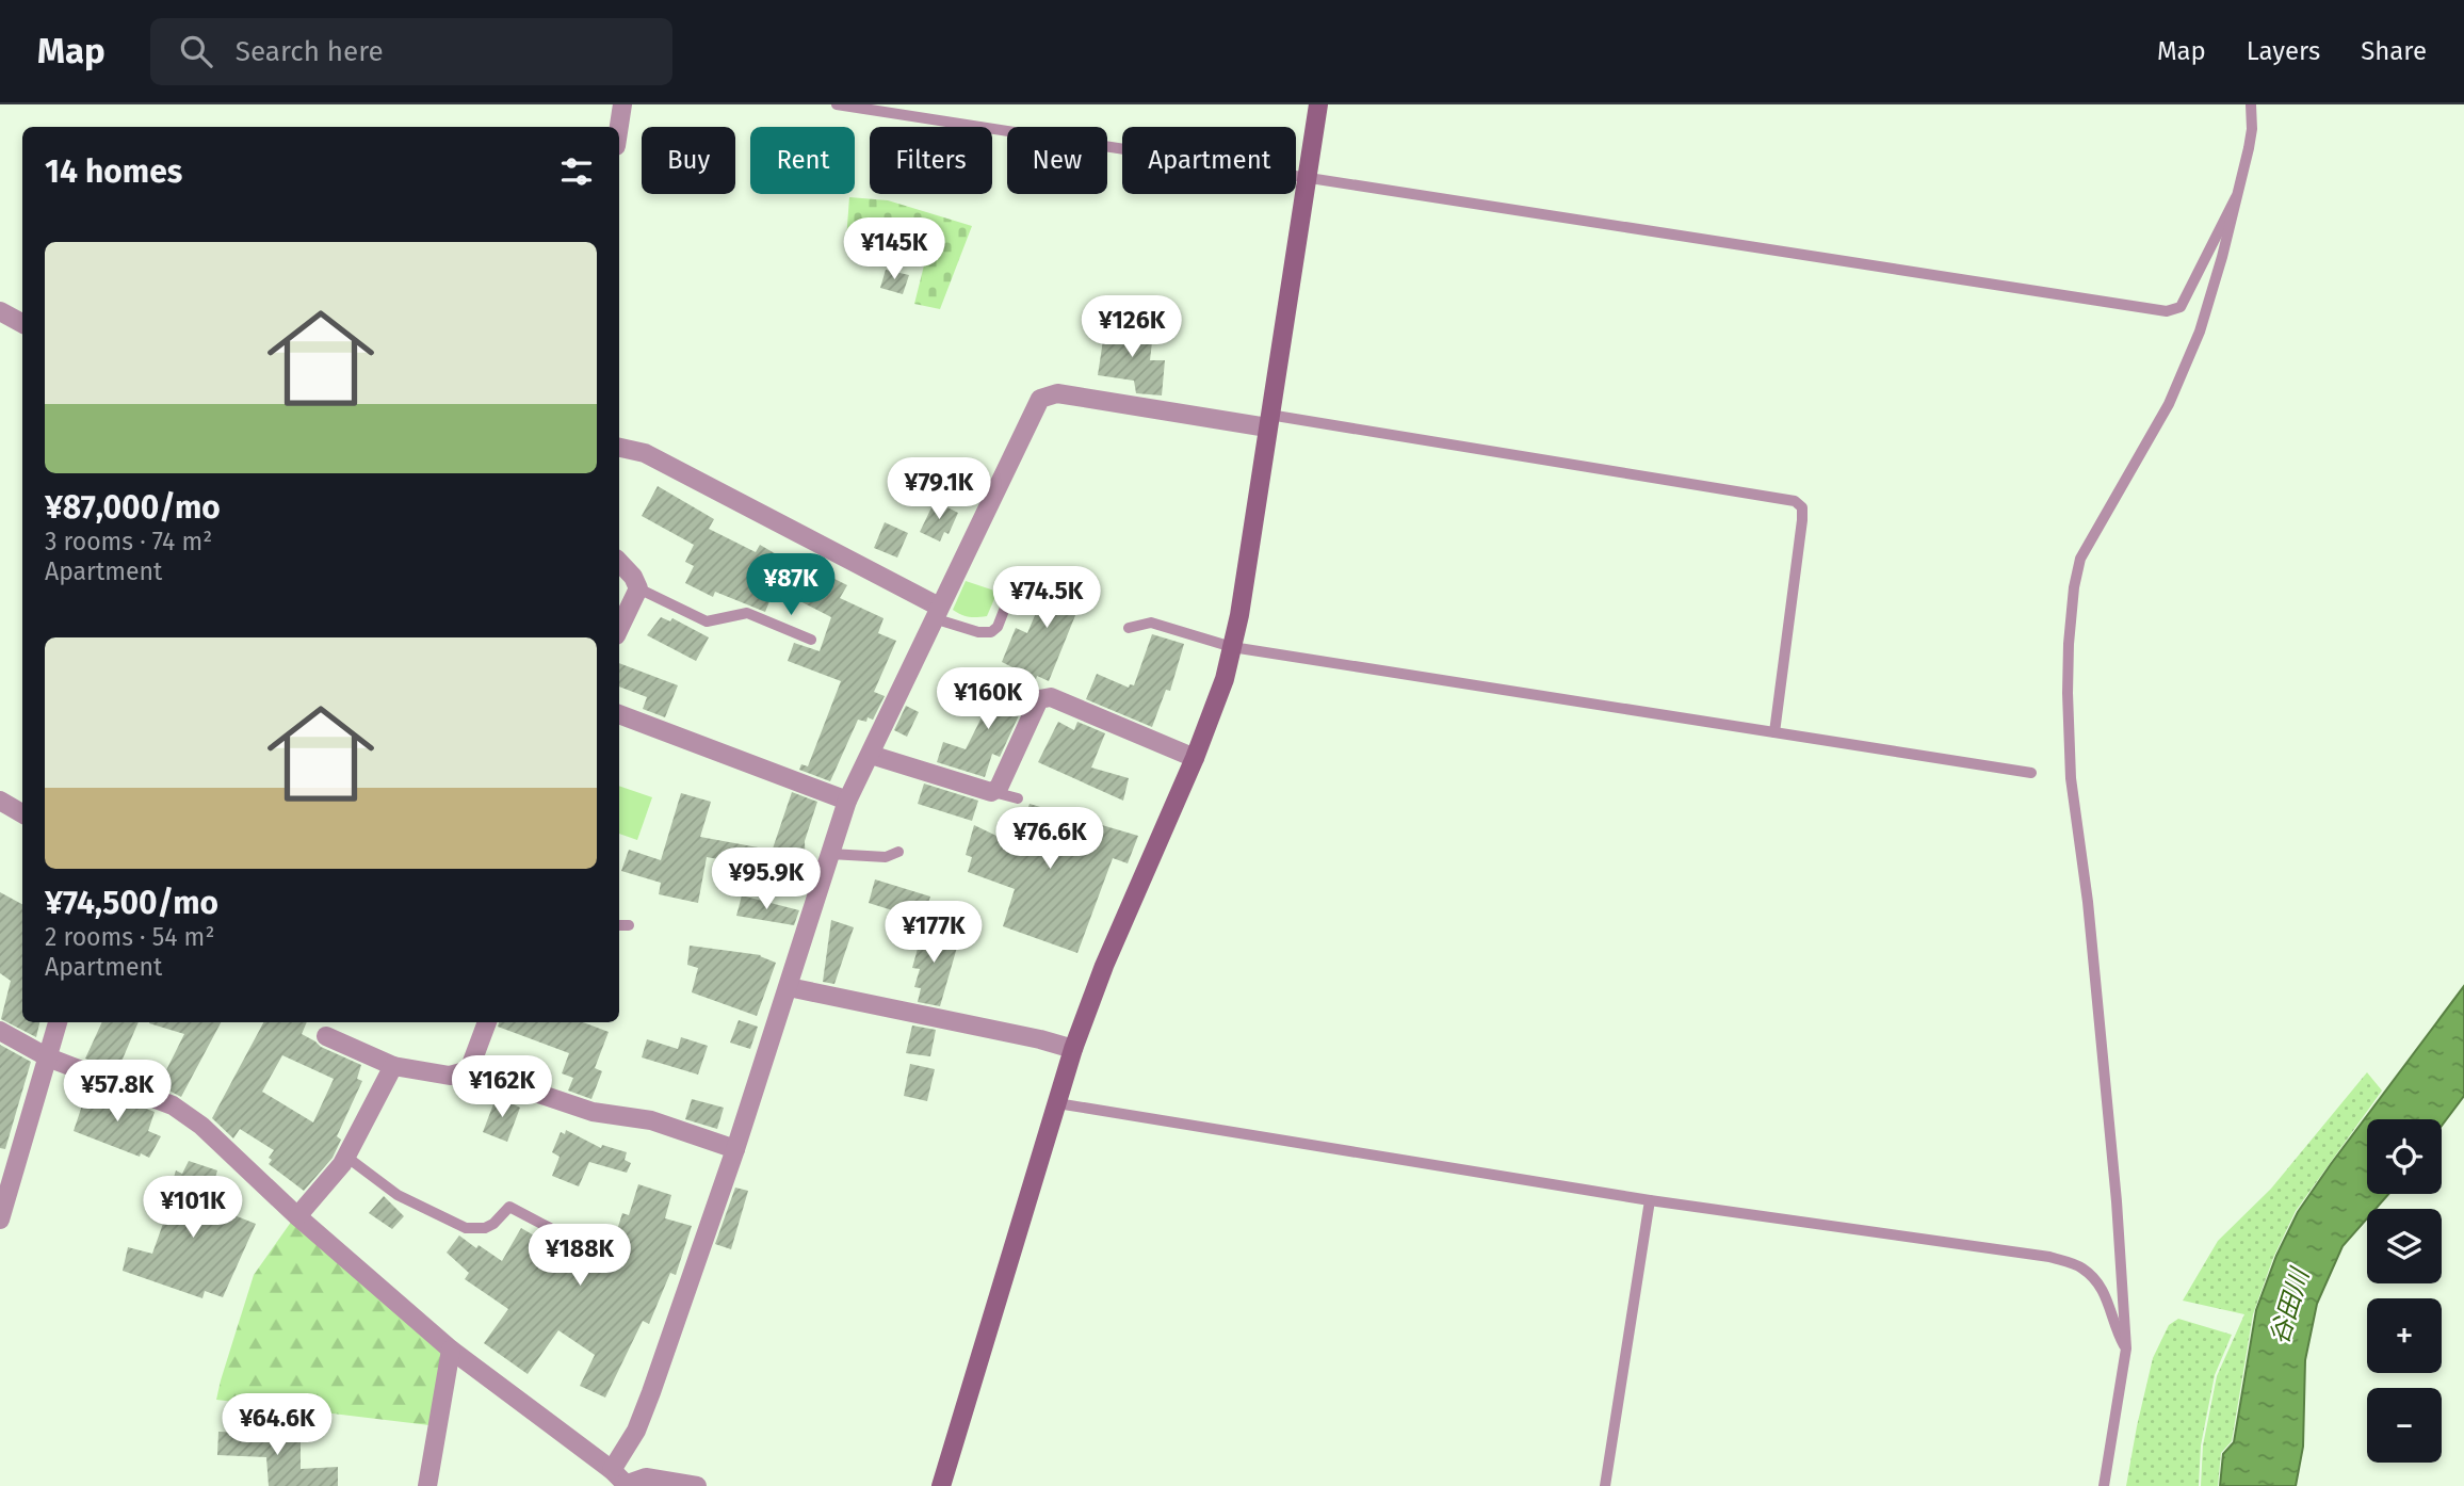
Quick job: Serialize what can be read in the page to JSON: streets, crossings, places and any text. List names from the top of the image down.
{
  "water": ["谷田川"],
  "page": {
    "header": "Map",
    "search": "Search here",
    "nav": ["Map", "Layers", "Share"],
    "chip": [
      "Buy",
      "Rent",
      "Filters",
      "New",
      "Apartment"
    ],
    "heading": "14 homes",
    "list": [
      {
        "name": "¥87,000/mo",
        "note": "3 rooms · 74 m² · Apartment"
      },
      {
        "name": "¥74,500/mo",
        "note": "2 rooms · 54 m² · Apartment"
      }
    ],
    "price": [
      "¥145K",
      "¥126K",
      "¥79.1K",
      "¥87K",
      "¥74.5K",
      "¥160K",
      "¥76.6K",
      "¥95.9K",
      "¥177K",
      "¥162K",
      "¥57.8K",
      "¥101K",
      "¥188K",
      "¥64.6K"
    ],
    "map_buttons": ["+", "−"]
  }
}
